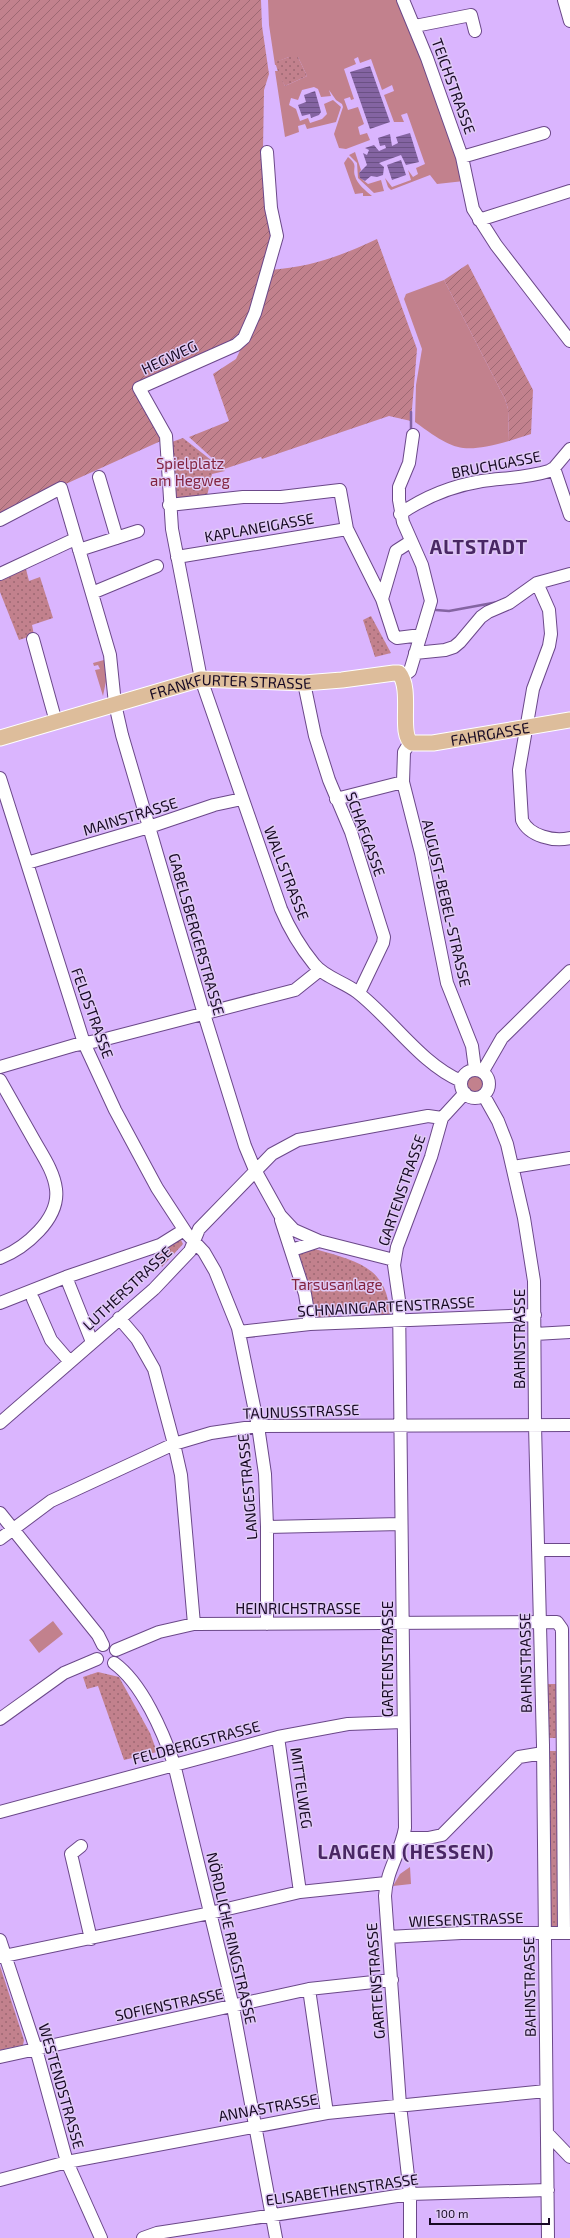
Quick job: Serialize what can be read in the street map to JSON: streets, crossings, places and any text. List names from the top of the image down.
{
  "streets": {
    "main road": ["FRANKFURTER STRASSE", "FAHRGASSE"],
    "street": [
      "TEICHSTRASSE",
      "HEGWEG",
      "BRUCHGASSE",
      "KAPLANEIGASSE",
      "MAINSTRASSE",
      "SCHAFGASSE",
      "WALLSTRASSE",
      "AUGUST-BEBEL-STRASSE",
      "GABELSBERGERSTRASSE",
      "FELDSTRASSE",
      "GARTENSTRASSE",
      "LUTHERSTRASSE",
      "SCHNAINGARTENSTRASSE",
      "BAHNSTRASSE",
      "TAUNUSSTRASSE",
      "LANGESTRASSE",
      "HEINRICHSTRASSE",
      "FELDBERGSTRASSE",
      "MITTELWEG",
      "WIESENSTRASSE",
      "NÖRDLICHE RINGSTRASSE",
      "SOFIENSTRASSE",
      "WESTENDSTRASSE",
      "ANNASTRASSE",
      "ELISABETHENSTRASSE"
    ]
  },
  "crossings": [
    ["HEGWEG", "KAPLANEIGASSE"],
    ["HEGWEG", "FRANKFURTER STRASSE"],
    ["HEGWEG", "WALLSTRASSE"],
    ["FRANKFURTER STRASSE", "SCHAFGASSE"],
    ["FRANKFURTER STRASSE", "WALLSTRASSE"],
    ["FRANKFURTER STRASSE", "GABELSBERGERSTRASSE"],
    ["FAHRGASSE", "AUGUST-BEBEL-STRASSE"],
    ["MAINSTRASSE", "WALLSTRASSE"],
    ["MAINSTRASSE", "GABELSBERGERSTRASSE"],
    ["MAINSTRASSE", "FELDSTRASSE"],
    ["SCHAFGASSE", "WALLSTRASSE"],
    ["WALLSTRASSE", "AUGUST-BEBEL-STRASSE"],
    ["WALLSTRASSE", "GARTENSTRASSE"],
    ["WALLSTRASSE", "BAHNSTRASSE"],
    ["AUGUST-BEBEL-STRASSE", "GARTENSTRASSE"],
    ["AUGUST-BEBEL-STRASSE", "BAHNSTRASSE"],
    ["GABELSBERGERSTRASSE", "LUTHERSTRASSE"],
    ["FELDSTRASSE", "LUTHERSTRASSE"],
    ["FELDSTRASSE", "LANGESTRASSE"],
    ["GARTENSTRASSE", "LUTHERSTRASSE"],
    ["GARTENSTRASSE", "SCHNAINGARTENSTRASSE"],
    ["GARTENSTRASSE", "BAHNSTRASSE"],
    ["GARTENSTRASSE", "TAUNUSSTRASSE"],
    ["GARTENSTRASSE", "HEINRICHSTRASSE"],
    ["GARTENSTRASSE", "FELDBERGSTRASSE"],
    ["GARTENSTRASSE", "WIESENSTRASSE"],
    ["GARTENSTRASSE", "SOFIENSTRASSE"],
    ["GARTENSTRASSE", "ANNASTRASSE"],
    ["GARTENSTRASSE", "ELISABETHENSTRASSE"],
    ["LUTHERSTRASSE", "LANGESTRASSE"],
    ["SCHNAINGARTENSTRASSE", "BAHNSTRASSE"],
    ["SCHNAINGARTENSTRASSE", "LANGESTRASSE"],
    ["BAHNSTRASSE", "TAUNUSSTRASSE"],
    ["BAHNSTRASSE", "HEINRICHSTRASSE"],
    ["BAHNSTRASSE", "WIESENSTRASSE"],
    ["BAHNSTRASSE", "ANNASTRASSE"],
    ["BAHNSTRASSE", "ELISABETHENSTRASSE"],
    ["TAUNUSSTRASSE", "LANGESTRASSE"],
    ["LANGESTRASSE", "HEINRICHSTRASSE"],
    ["HEINRICHSTRASSE", "WIESENSTRASSE"],
    ["HEINRICHSTRASSE", "NÖRDLICHE RINGSTRASSE"],
    ["FELDBERGSTRASSE", "MITTELWEG"],
    ["FELDBERGSTRASSE", "NÖRDLICHE RINGSTRASSE"],
    ["NÖRDLICHE RINGSTRASSE", "SOFIENSTRASSE"],
    ["NÖRDLICHE RINGSTRASSE", "ANNASTRASSE"],
    ["NÖRDLICHE RINGSTRASSE", "ELISABETHENSTRASSE"],
    ["SOFIENSTRASSE", "WESTENDSTRASSE"],
    ["WESTENDSTRASSE", "ANNASTRASSE"]
  ],
  "districts": ["ALTSTADT", "LANGEN (HESSEN)"],
  "parks": ["Spielplatz am Hegweg", "Tarsusanlage"],
  "scale_bar": "100 m"
}
